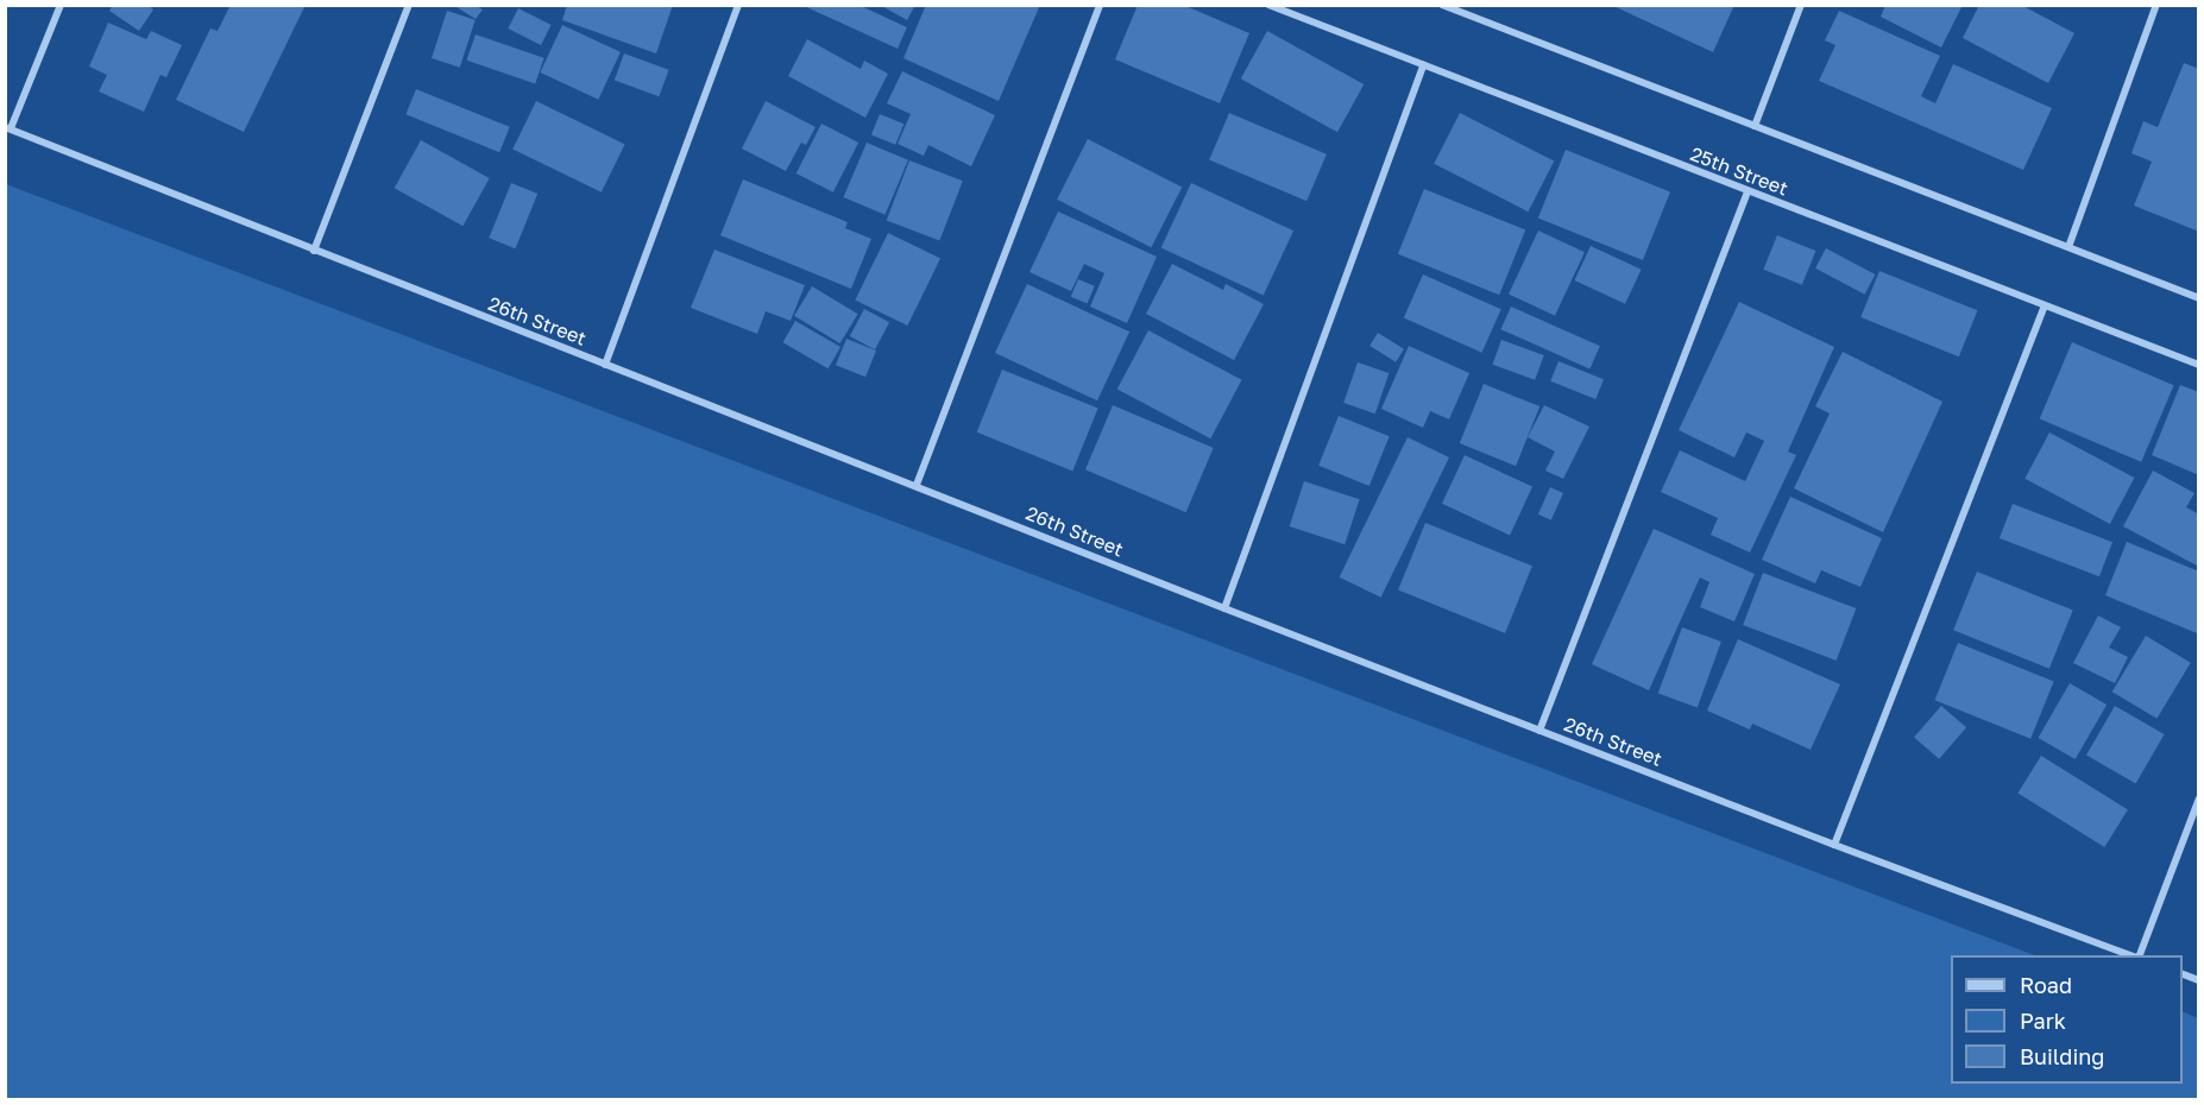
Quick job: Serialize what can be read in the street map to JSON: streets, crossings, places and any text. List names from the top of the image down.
{
  "streets": {
    "street": ["25th Street", "26th Street"]
  },
  "legend": ["Road", "Park", "Building"]
}
